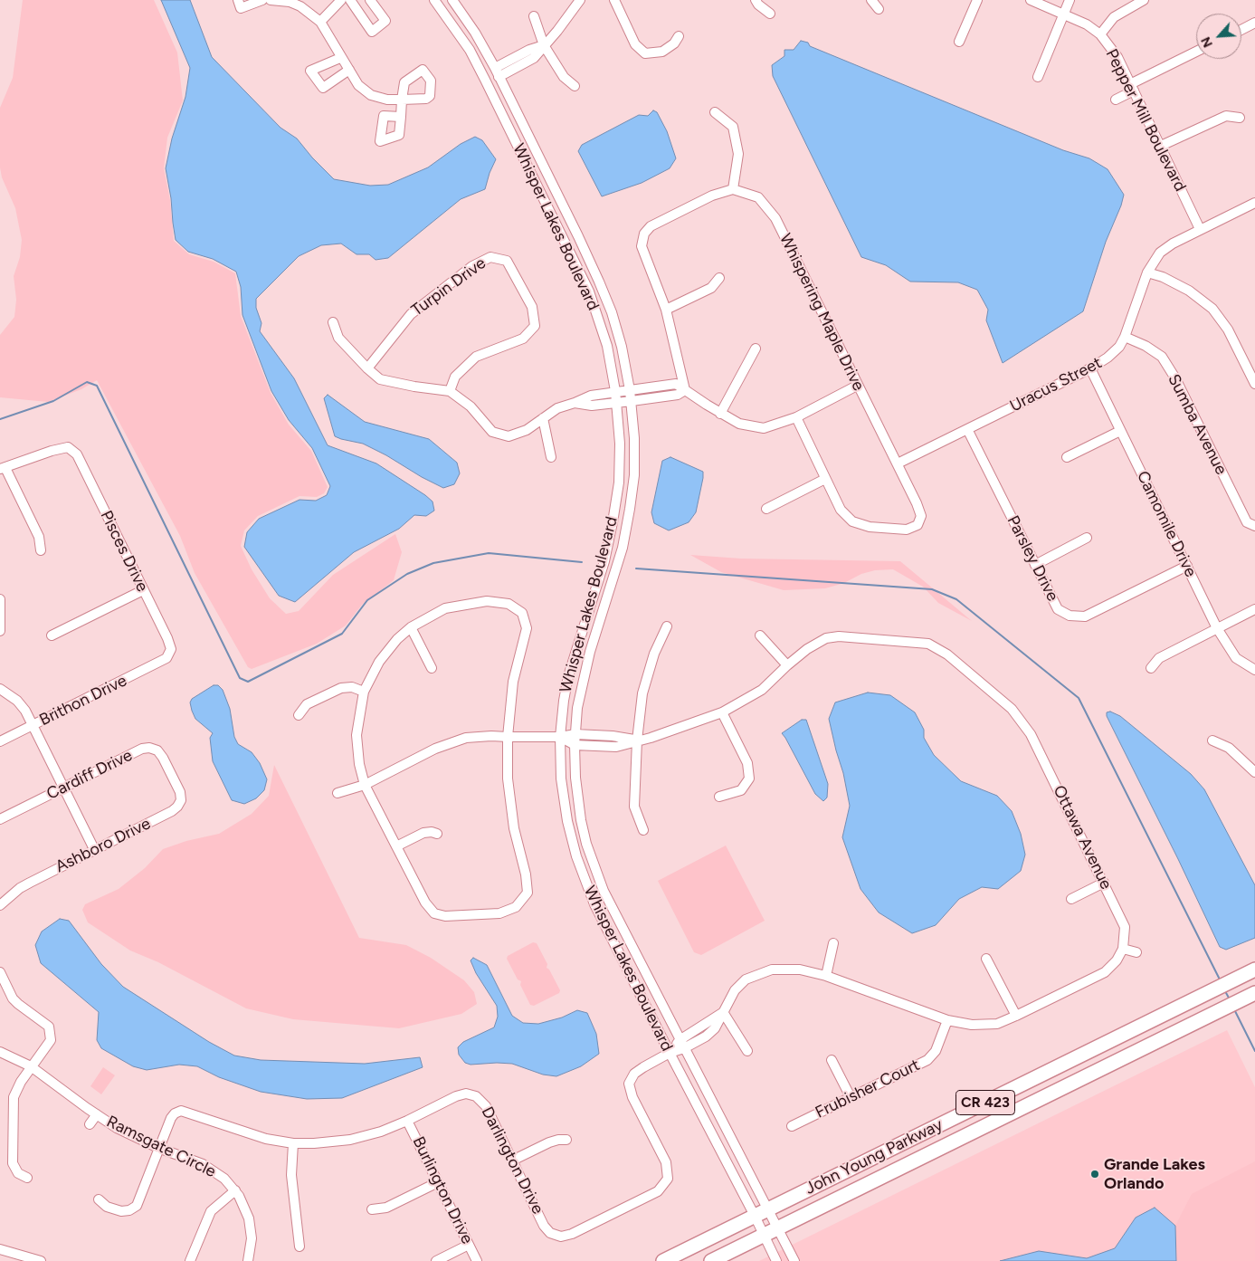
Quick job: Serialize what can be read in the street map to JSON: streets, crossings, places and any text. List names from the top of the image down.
{
  "streets": {
    "highway": ["CR 423", "John Young Parkway"],
    "street": [
      "Pepper Mill Boulevard",
      "Whisper Lakes Boulevard",
      "Turpin Drive",
      "Whispering Maple Drive",
      "Uracus Street",
      "Sumba Avenue",
      "Camomile Drive",
      "Pisces Drive",
      "Parsley Drive",
      "Brithon Drive",
      "Cardiff Drive",
      "Ottawa Avenue",
      "Ashboro Drive",
      "Frubisher Court",
      "Ramsgate Circle",
      "Darlington Drive",
      "Burlington Drive"
    ]
  },
  "crossings": [
    ["Pepper Mill Boulevard", "Uracus Street"],
    ["Whisper Lakes Boulevard", "Ottawa Avenue"],
    ["Whisper Lakes Boulevard", "John Young Parkway"],
    ["Whisper Lakes Boulevard", "Darlington Drive"],
    ["Whispering Maple Drive", "Uracus Street"],
    ["Uracus Street", "Sumba Avenue"],
    ["Uracus Street", "Camomile Drive"],
    ["Uracus Street", "Parsley Drive"],
    ["Camomile Drive", "Parsley Drive"],
    ["Pisces Drive", "Brithon Drive"],
    ["Cardiff Drive", "Ashboro Drive"],
    ["Ramsgate Circle", "Darlington Drive"],
    ["Darlington Drive", "Burlington Drive"]
  ],
  "places": ["Grande Lakes Orlando"],
  "north": "bottom left"
}
